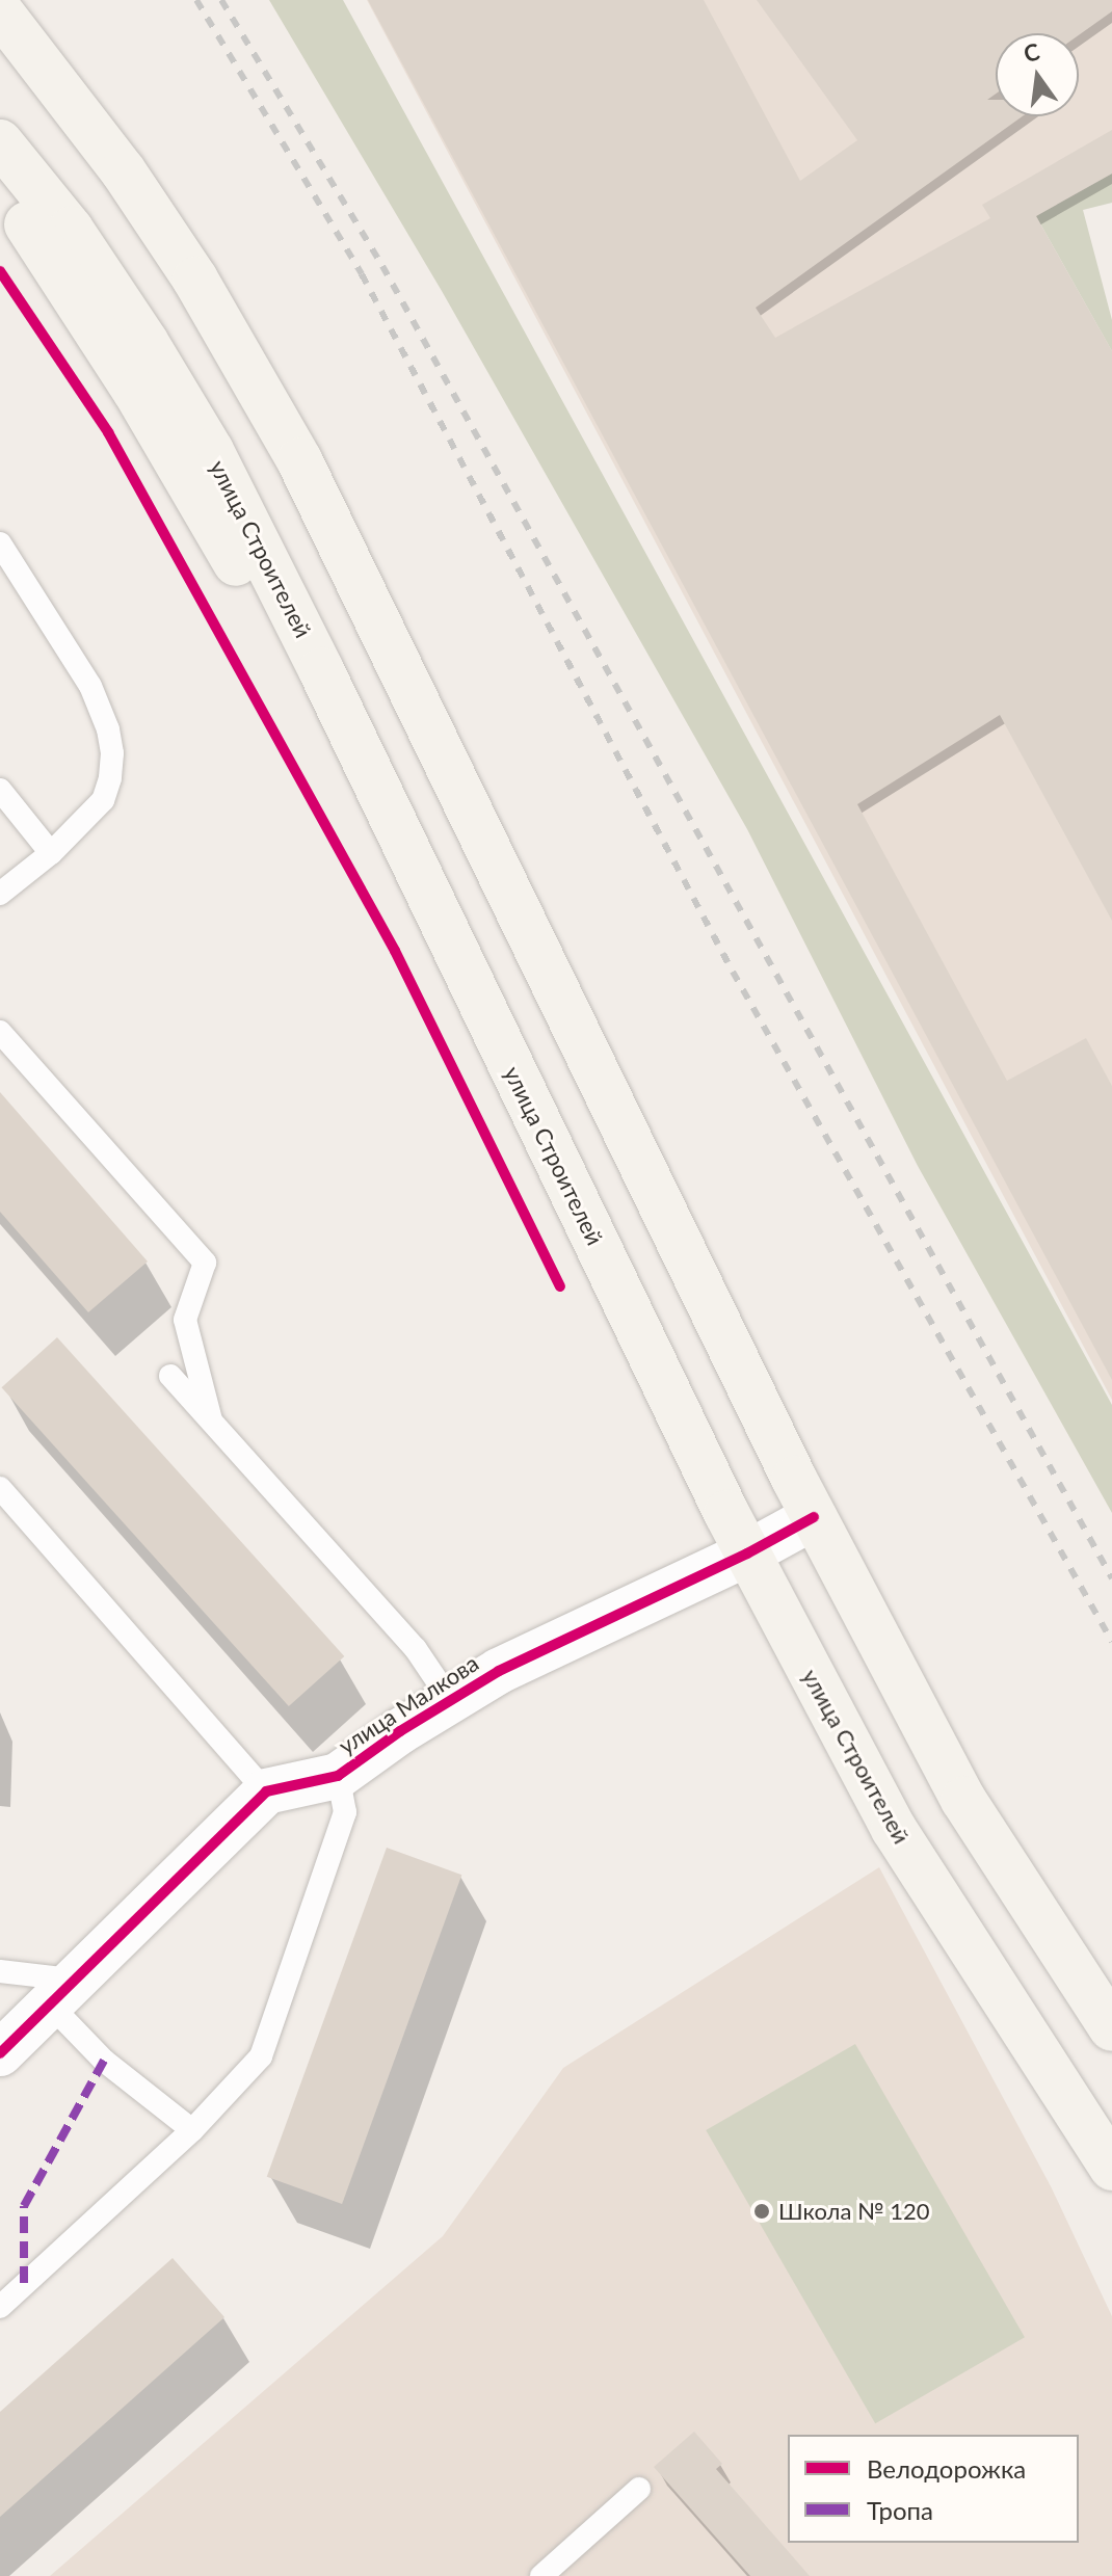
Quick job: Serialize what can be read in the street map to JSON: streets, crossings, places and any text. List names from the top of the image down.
{
  "streets": {
    "main road": ["улица Строителей"],
    "street": ["улица Малкова"]
  },
  "crossings": [
    ["улица Строителей", "улица Малкова"]
  ],
  "places": ["Школа № 120"],
  "legend": ["Велодорожка", "Тропа"],
  "north": "top"
}
